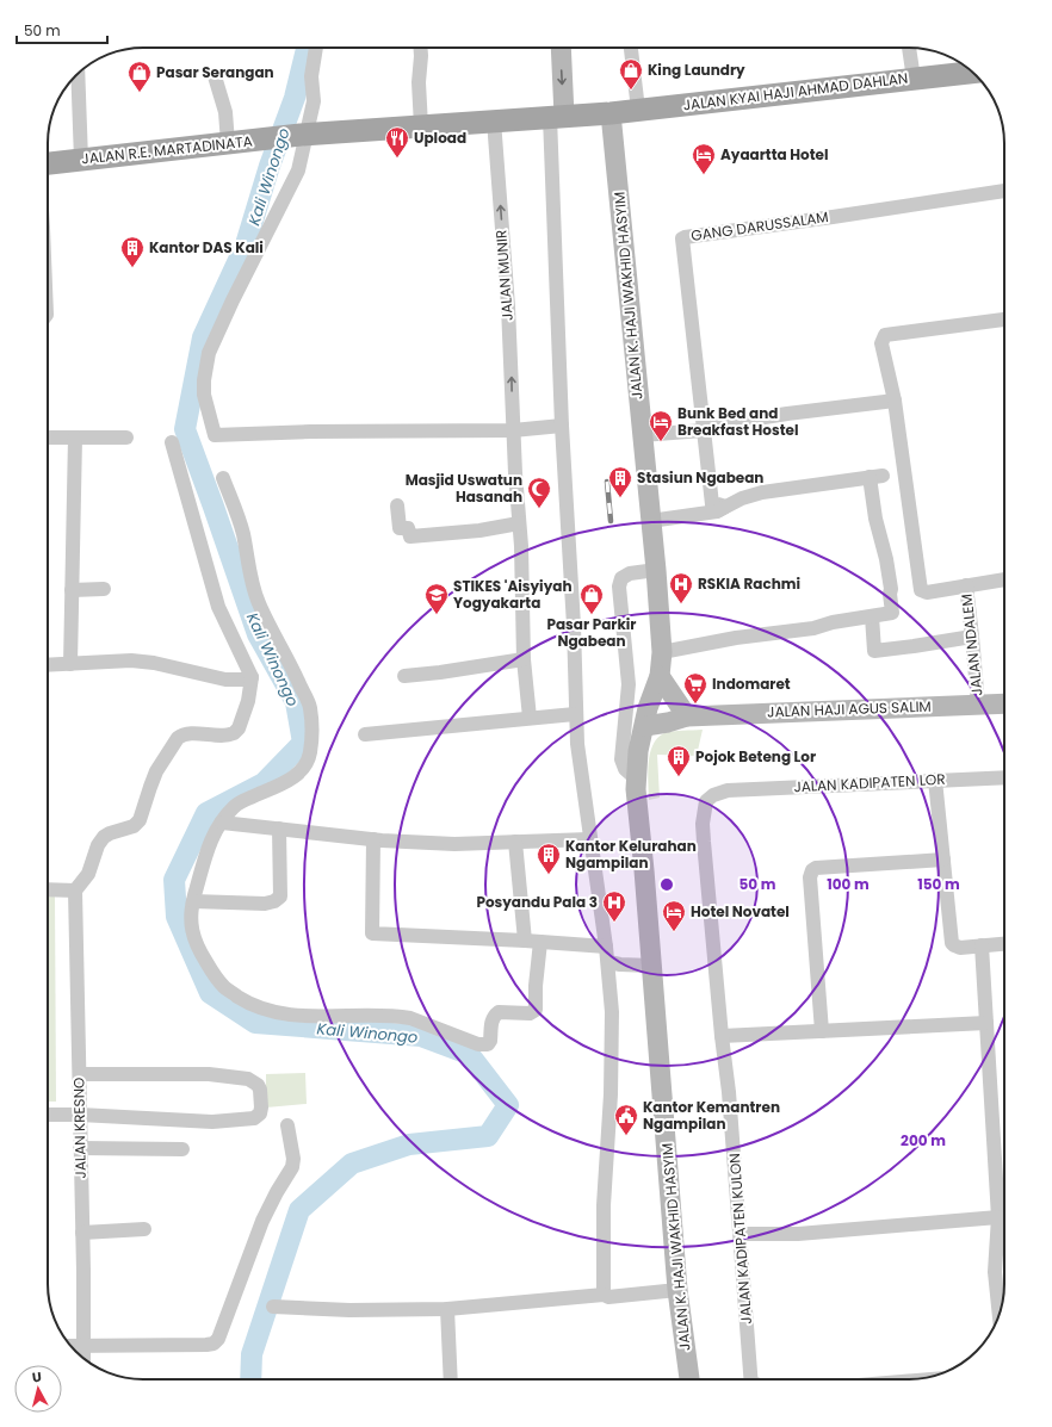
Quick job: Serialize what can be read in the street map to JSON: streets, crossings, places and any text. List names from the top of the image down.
{
  "streets": {
    "main road": [
      "JALAN KYAI HAJI AHMAD DAHLAN",
      "JALAN R.E. MARTADINATA",
      "JALAN K. HAJI WAKHID HASYIM",
      "JALAN HAJI AGUS SALIM"
    ],
    "street": [
      "GANG DARUSSALAM",
      "JALAN MUNIR",
      "JALAN NDALEM",
      "JALAN KADIPATEN LOR",
      "JALAN KRESNO",
      "JALAN KADIPATEN KULON"
    ]
  },
  "crossings": [
    ["JALAN KYAI HAJI AHMAD DAHLAN", "JALAN R.E. MARTADINATA"],
    ["JALAN KYAI HAJI AHMAD DAHLAN", "JALAN K. HAJI WAKHID HASYIM"],
    ["JALAN R.E. MARTADINATA", "JALAN MUNIR"],
    ["JALAN K. HAJI WAKHID HASYIM", "JALAN HAJI AGUS SALIM"],
    ["JALAN NDALEM", "JALAN HAJI AGUS SALIM"],
    ["JALAN KADIPATEN LOR", "JALAN KADIPATEN KULON"]
  ],
  "water": ["Kali Winongo"],
  "places": {
    "shop": ["King Laundry", "Pasar Serangan", "Pasar Parkir Ngabean"],
    "restaurant": ["Upload"],
    "hotel": ["Ayaartta Hotel", "Bunk Bed and Breakfast Hostel", "Hotel Novatel"],
    "building": [
      "Kantor DAS Kali",
      "Stasiun Ngabean",
      "Pojok Beteng Lor",
      "Kantor Kelurahan Ngampilan"
    ],
    "mosque": ["Masjid Uswatun Hasanah"],
    "hospital": ["RSKIA Rachmi", "Posyandu Pala 3"],
    "school or university": ["STIKES 'Aisyiyah Yogyakarta"],
    "supermarket": ["Indomaret"],
    "public building": ["Kantor Kemantren Ngampilan"]
  },
  "scale_bar": "50 m",
  "north": "top",
  "rings": [
    "50 m",
    "100 m",
    "150 m",
    "200 m"
  ]
}
